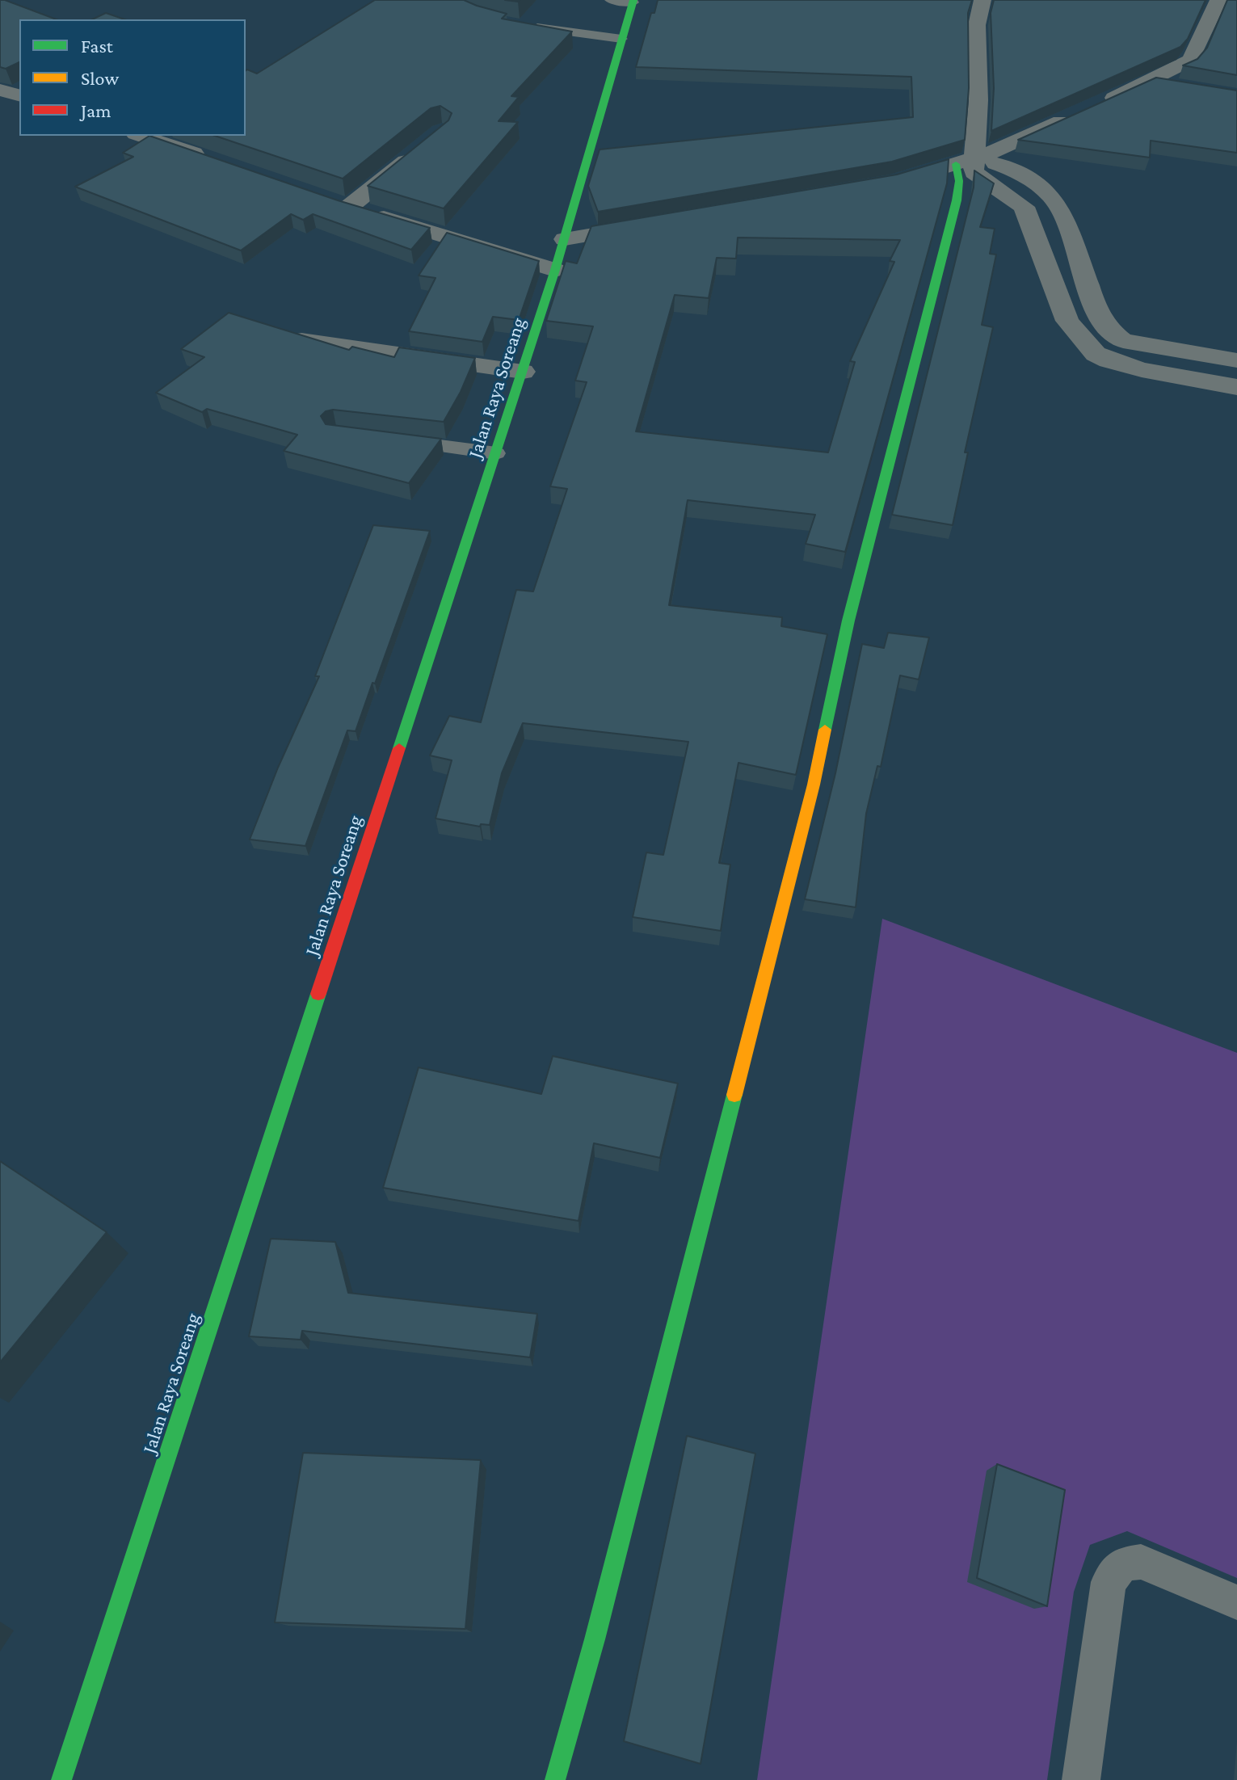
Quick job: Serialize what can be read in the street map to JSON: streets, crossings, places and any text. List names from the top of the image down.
{
  "streets": {
    "main road": ["Jalan Raya Soreang"]
  },
  "legend": ["Fast", "Slow", "Jam"]
}
